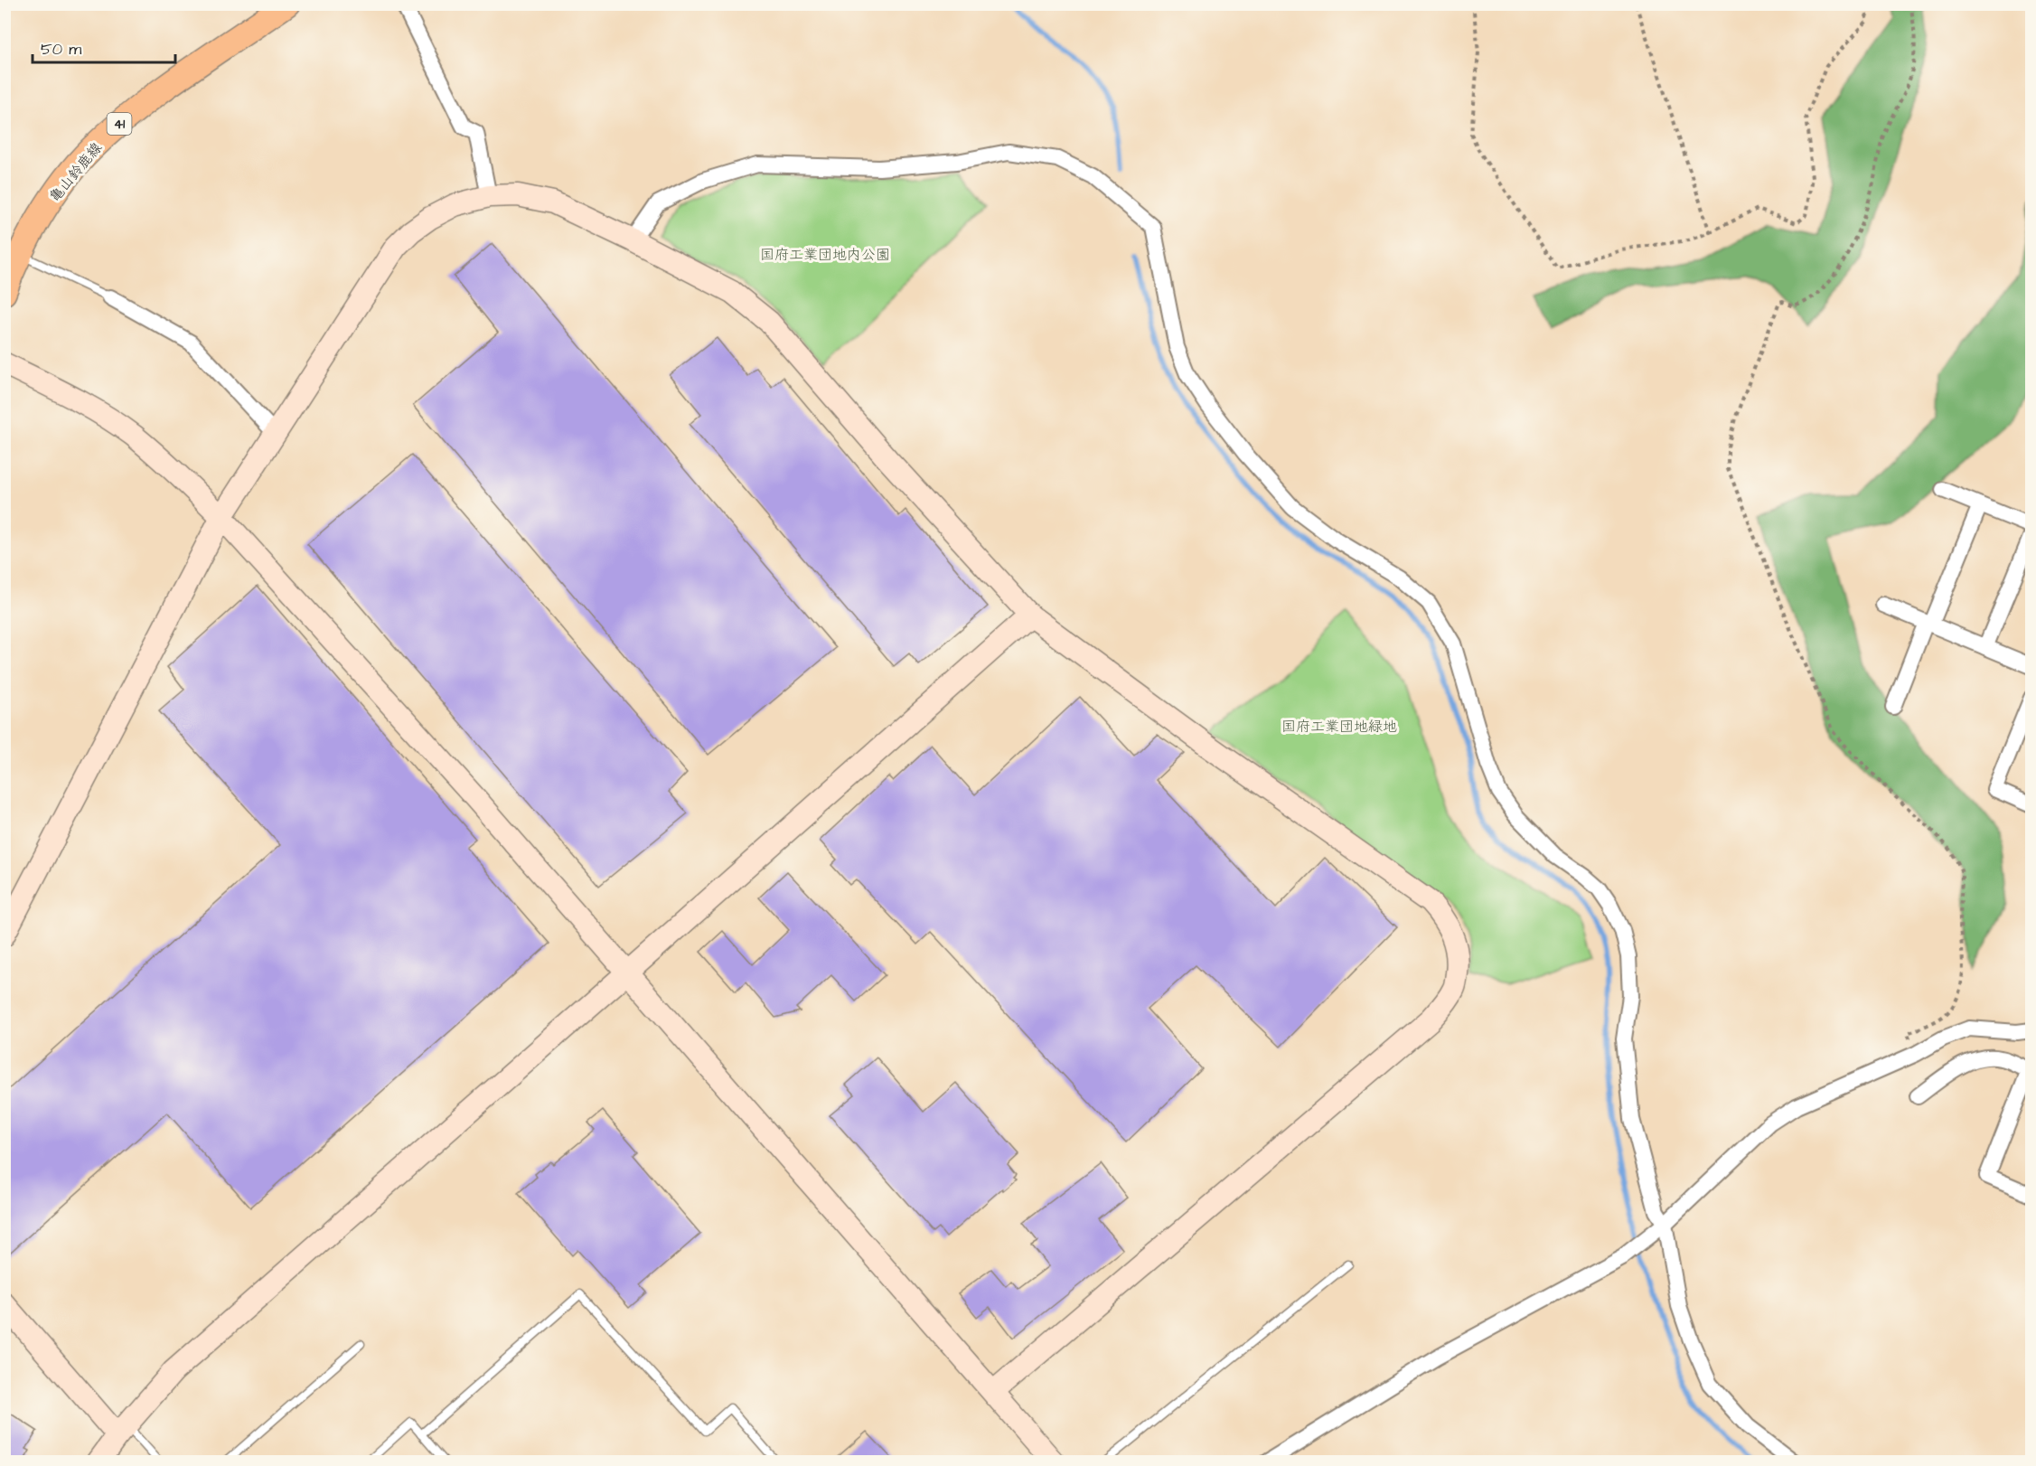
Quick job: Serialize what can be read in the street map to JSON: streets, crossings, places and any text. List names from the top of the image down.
{
  "streets": {
    "main road": ["41", "亀山鈴鹿線"]
  },
  "parks": ["国府工業団地内公園", "国府工業団地緑地"],
  "scale_bar": "50 m"
}
